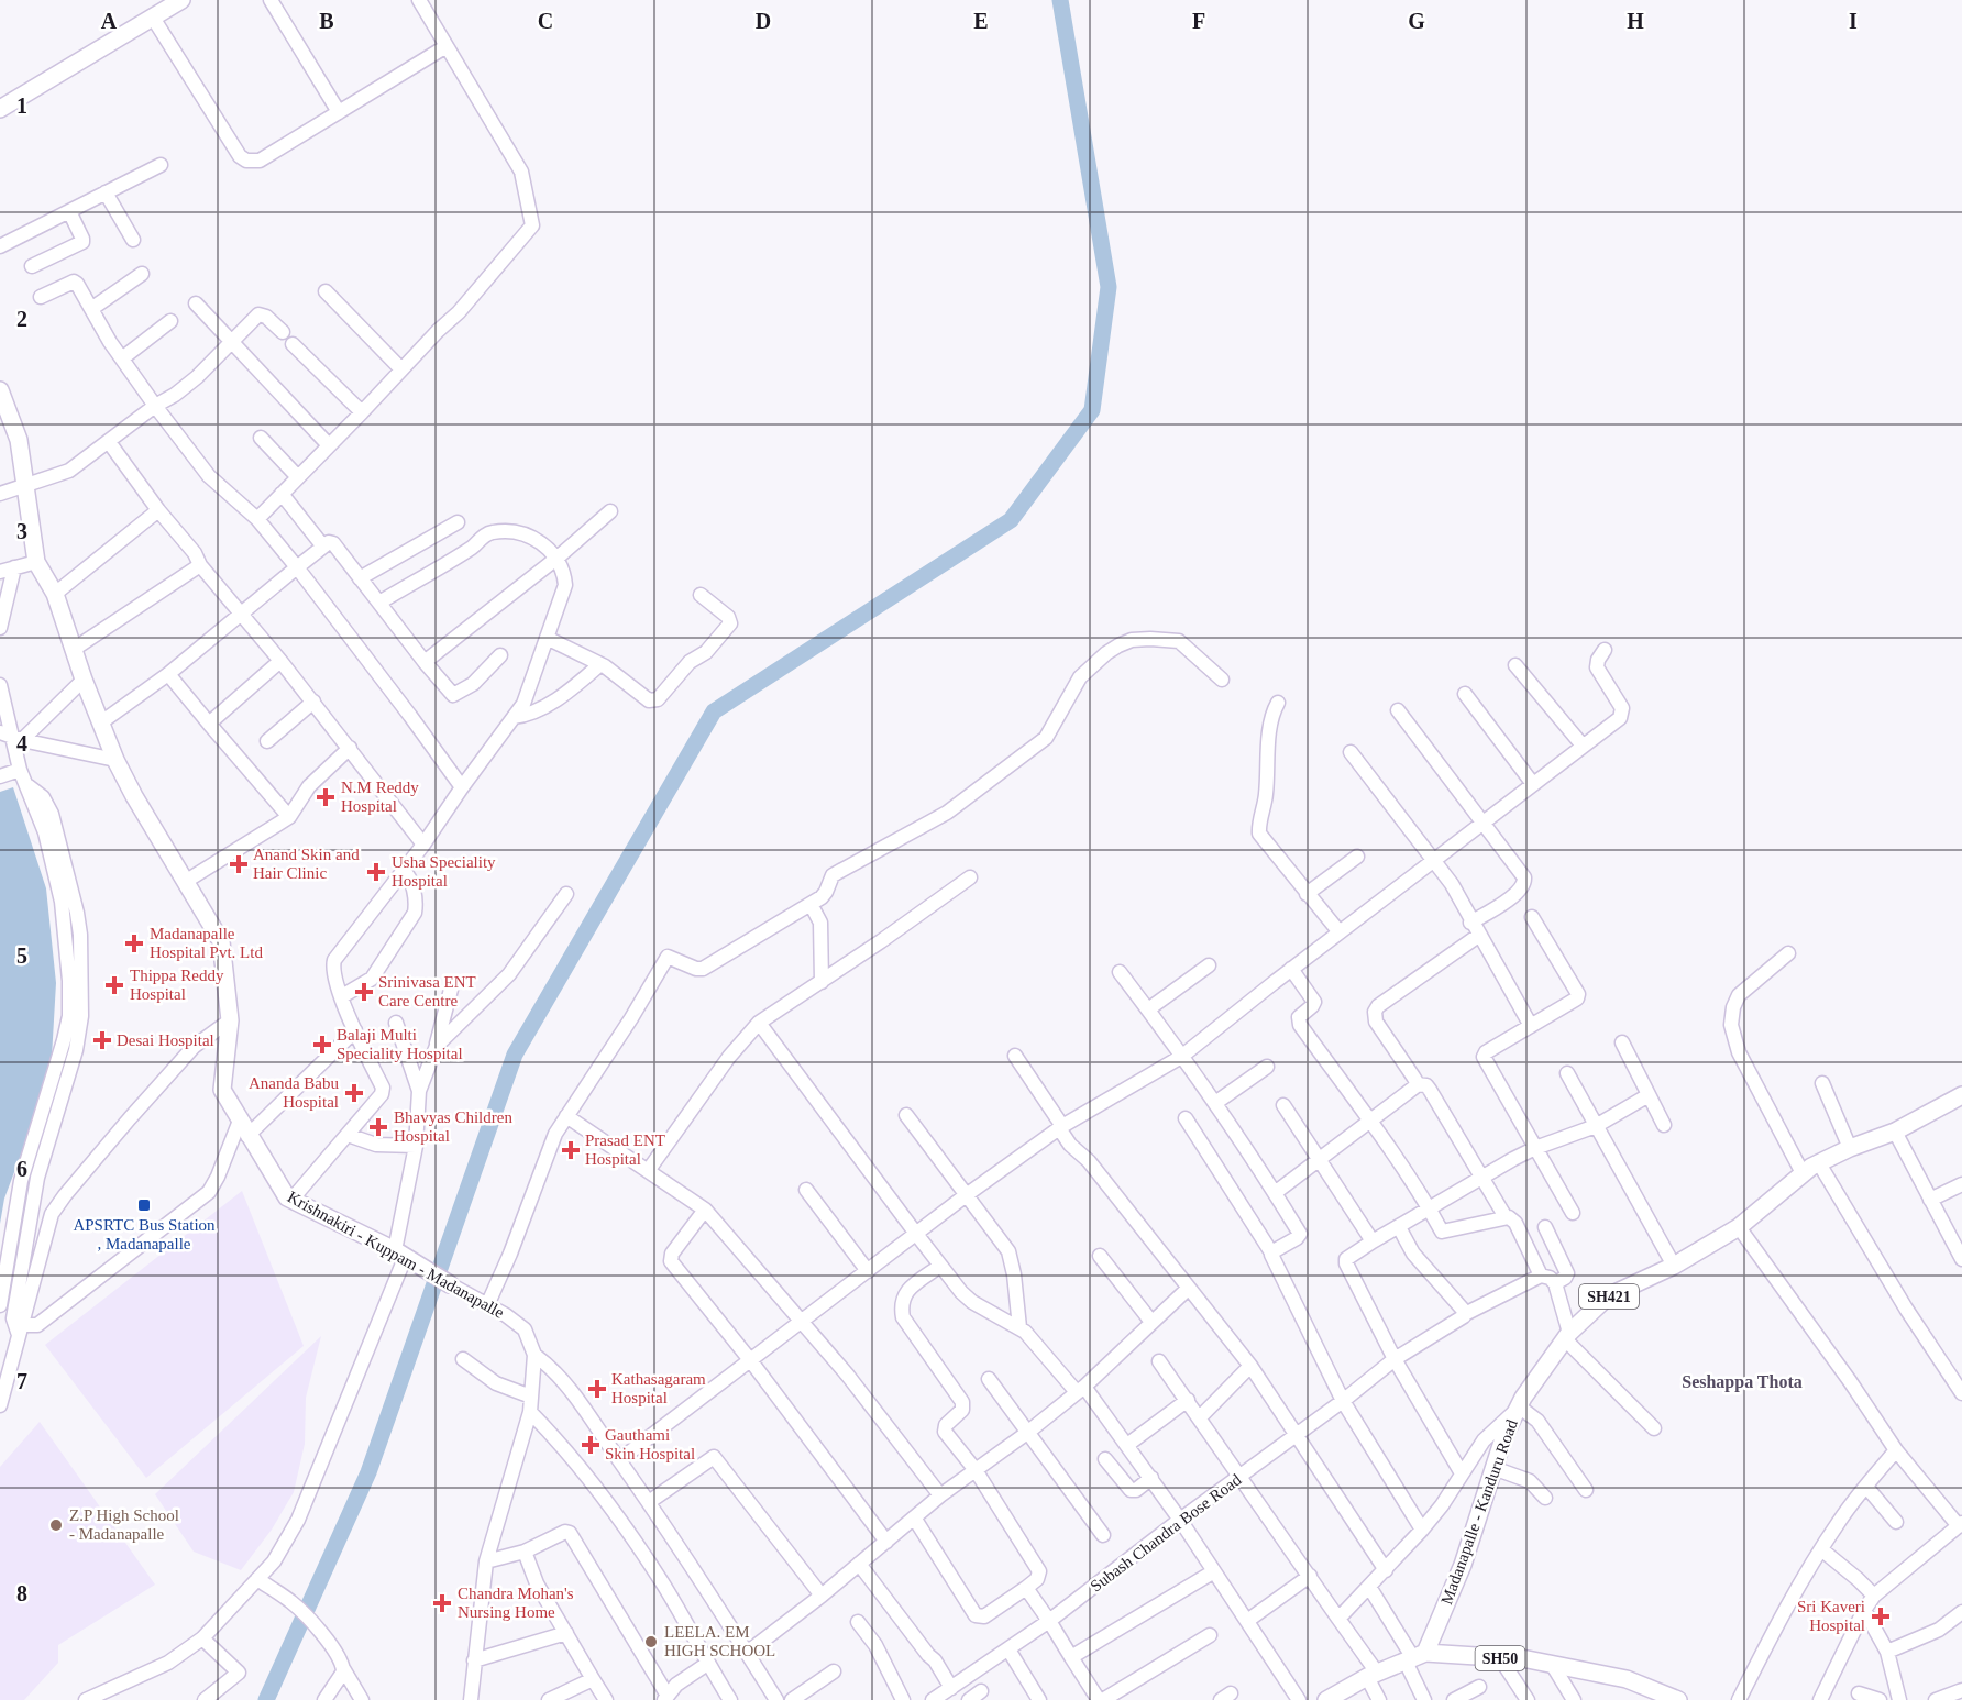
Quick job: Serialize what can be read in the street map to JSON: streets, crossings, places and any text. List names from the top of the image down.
{
  "streets": {
    "main road": [
      "Krishnakiri - Kuppam - Madanapalle",
      "SH421",
      "Madanapalle - Kanduru Road",
      "SH50"
    ],
    "street": ["Subash Chandra Bose Road"]
  },
  "crossings": [
    ["Madanapalle - Kanduru Road", "SH50"]
  ],
  "districts": ["Seshappa Thota"],
  "places": {
    "health": [
      "N.M Reddy Hospital",
      "Anand Skin and Hair Clinic",
      "Usha Speciality Hospital",
      "Madanapalle Hospital Pvt. Ltd",
      "Thippa Reddy Hospital",
      "Srinivasa ENT Care Centre",
      "Desai Hospital",
      "Balaji Multi Speciality Hospital",
      "Ananda Babu Hospital",
      "Bhavyas Children Hospital",
      "Prasad ENT Hospital",
      "Kathasagaram Hospital",
      "Gauthami Skin Hospital",
      "Chandra Mohan's Nursing Home",
      "Sri Kaveri Hospital"
    ],
    "transit": ["APSRTC Bus Station , Madanapalle"],
    "other": ["Z.P High School - Madanapalle", "LEELA. EM HIGH SCHOOL"]
  },
  "grid": {
    "columns": [
      "A",
      "B",
      "C",
      "D",
      "E",
      "F",
      "G",
      "H",
      "I"
    ],
    "rows": [
      "1",
      "2",
      "3",
      "4",
      "5",
      "6",
      "7",
      "8"
    ]
  }
}
